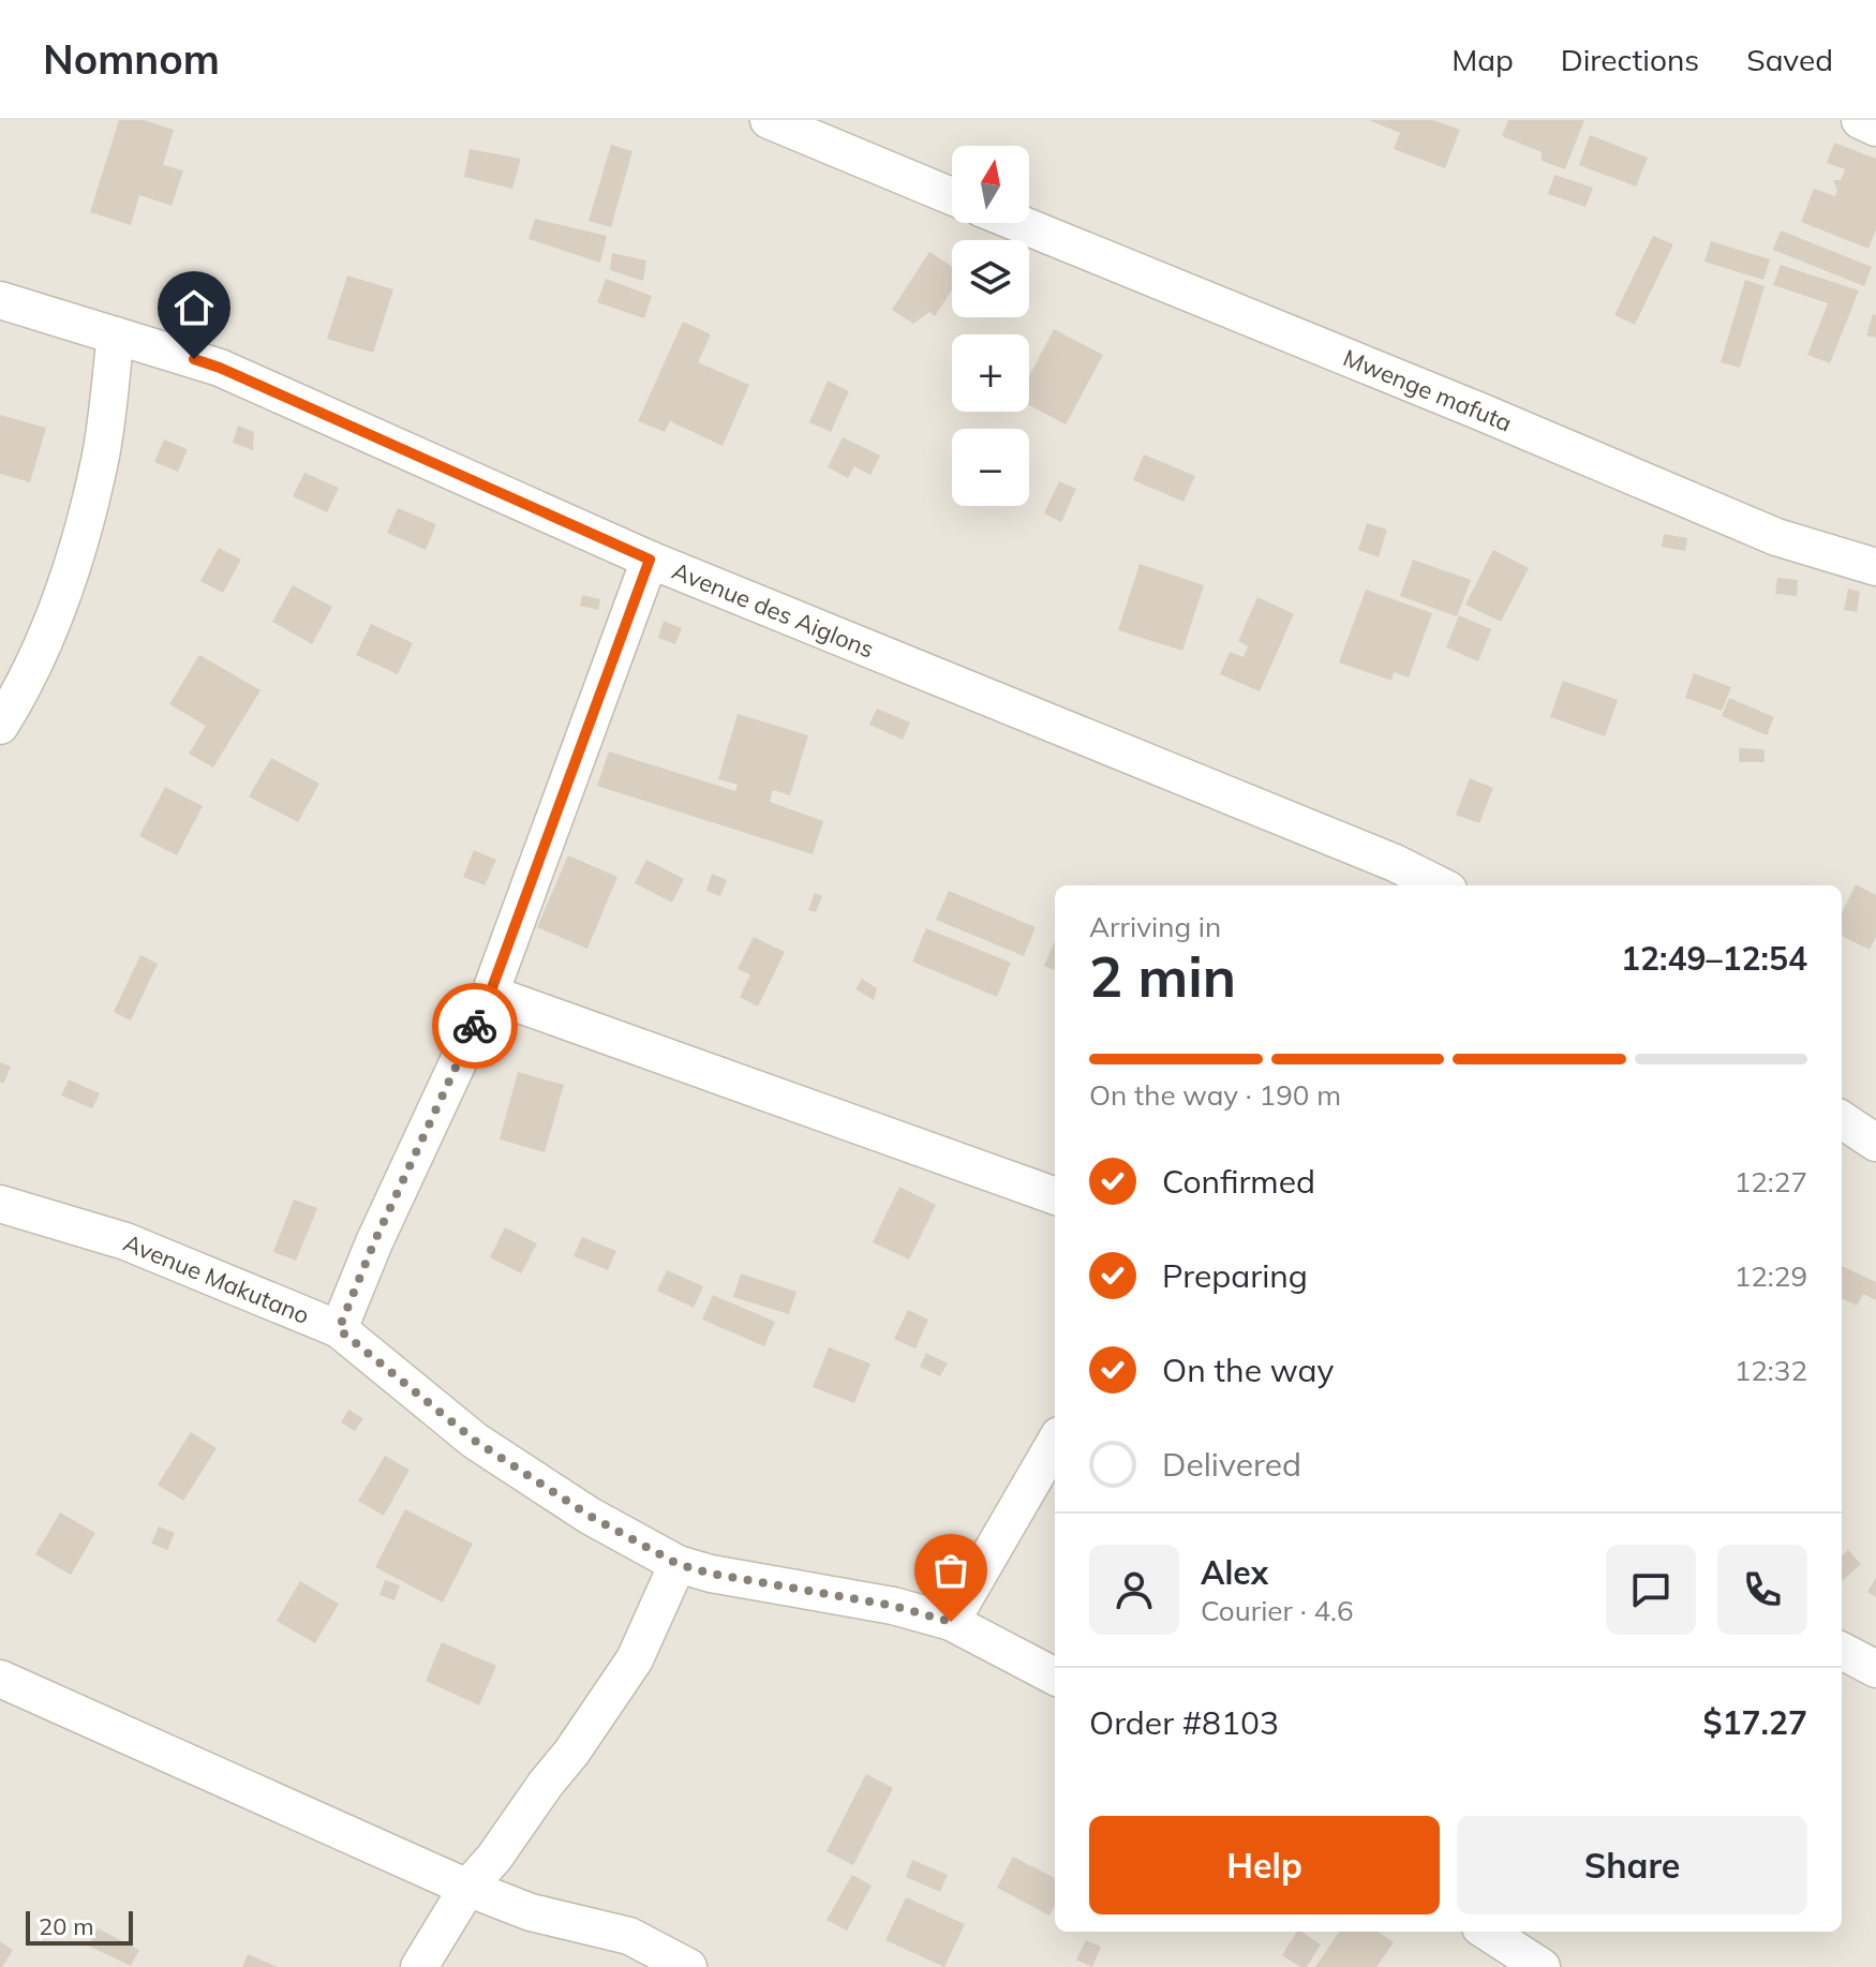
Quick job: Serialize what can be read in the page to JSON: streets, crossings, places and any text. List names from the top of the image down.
{
  "streets": {
    "street": ["Mwenge mafuta", "Avenue des Aiglons", "Avenue Makutano"]
  },
  "scale_bar": "20 m",
  "north": "top",
  "page": {
    "header": "Nomnom",
    "nav": ["Map", "Directions", "Saved"],
    "map_buttons": ["+", "−"],
    "heading": ["2 min", "Arriving in", "12:49–12:54"],
    "panel": [
      "Alex",
      "Courier · 4.6",
      "Order #8103",
      "$17.27"
    ],
    "bar": "On the way · 190 m",
    "list": [
      ["Confirmed", "12:27"],
      ["Preparing", "12:29"],
      ["On the way", "12:32"],
      "Delivered"
    ],
    "buttons": ["Help", "Share"],
    "scale": "20 m"
  }
}
